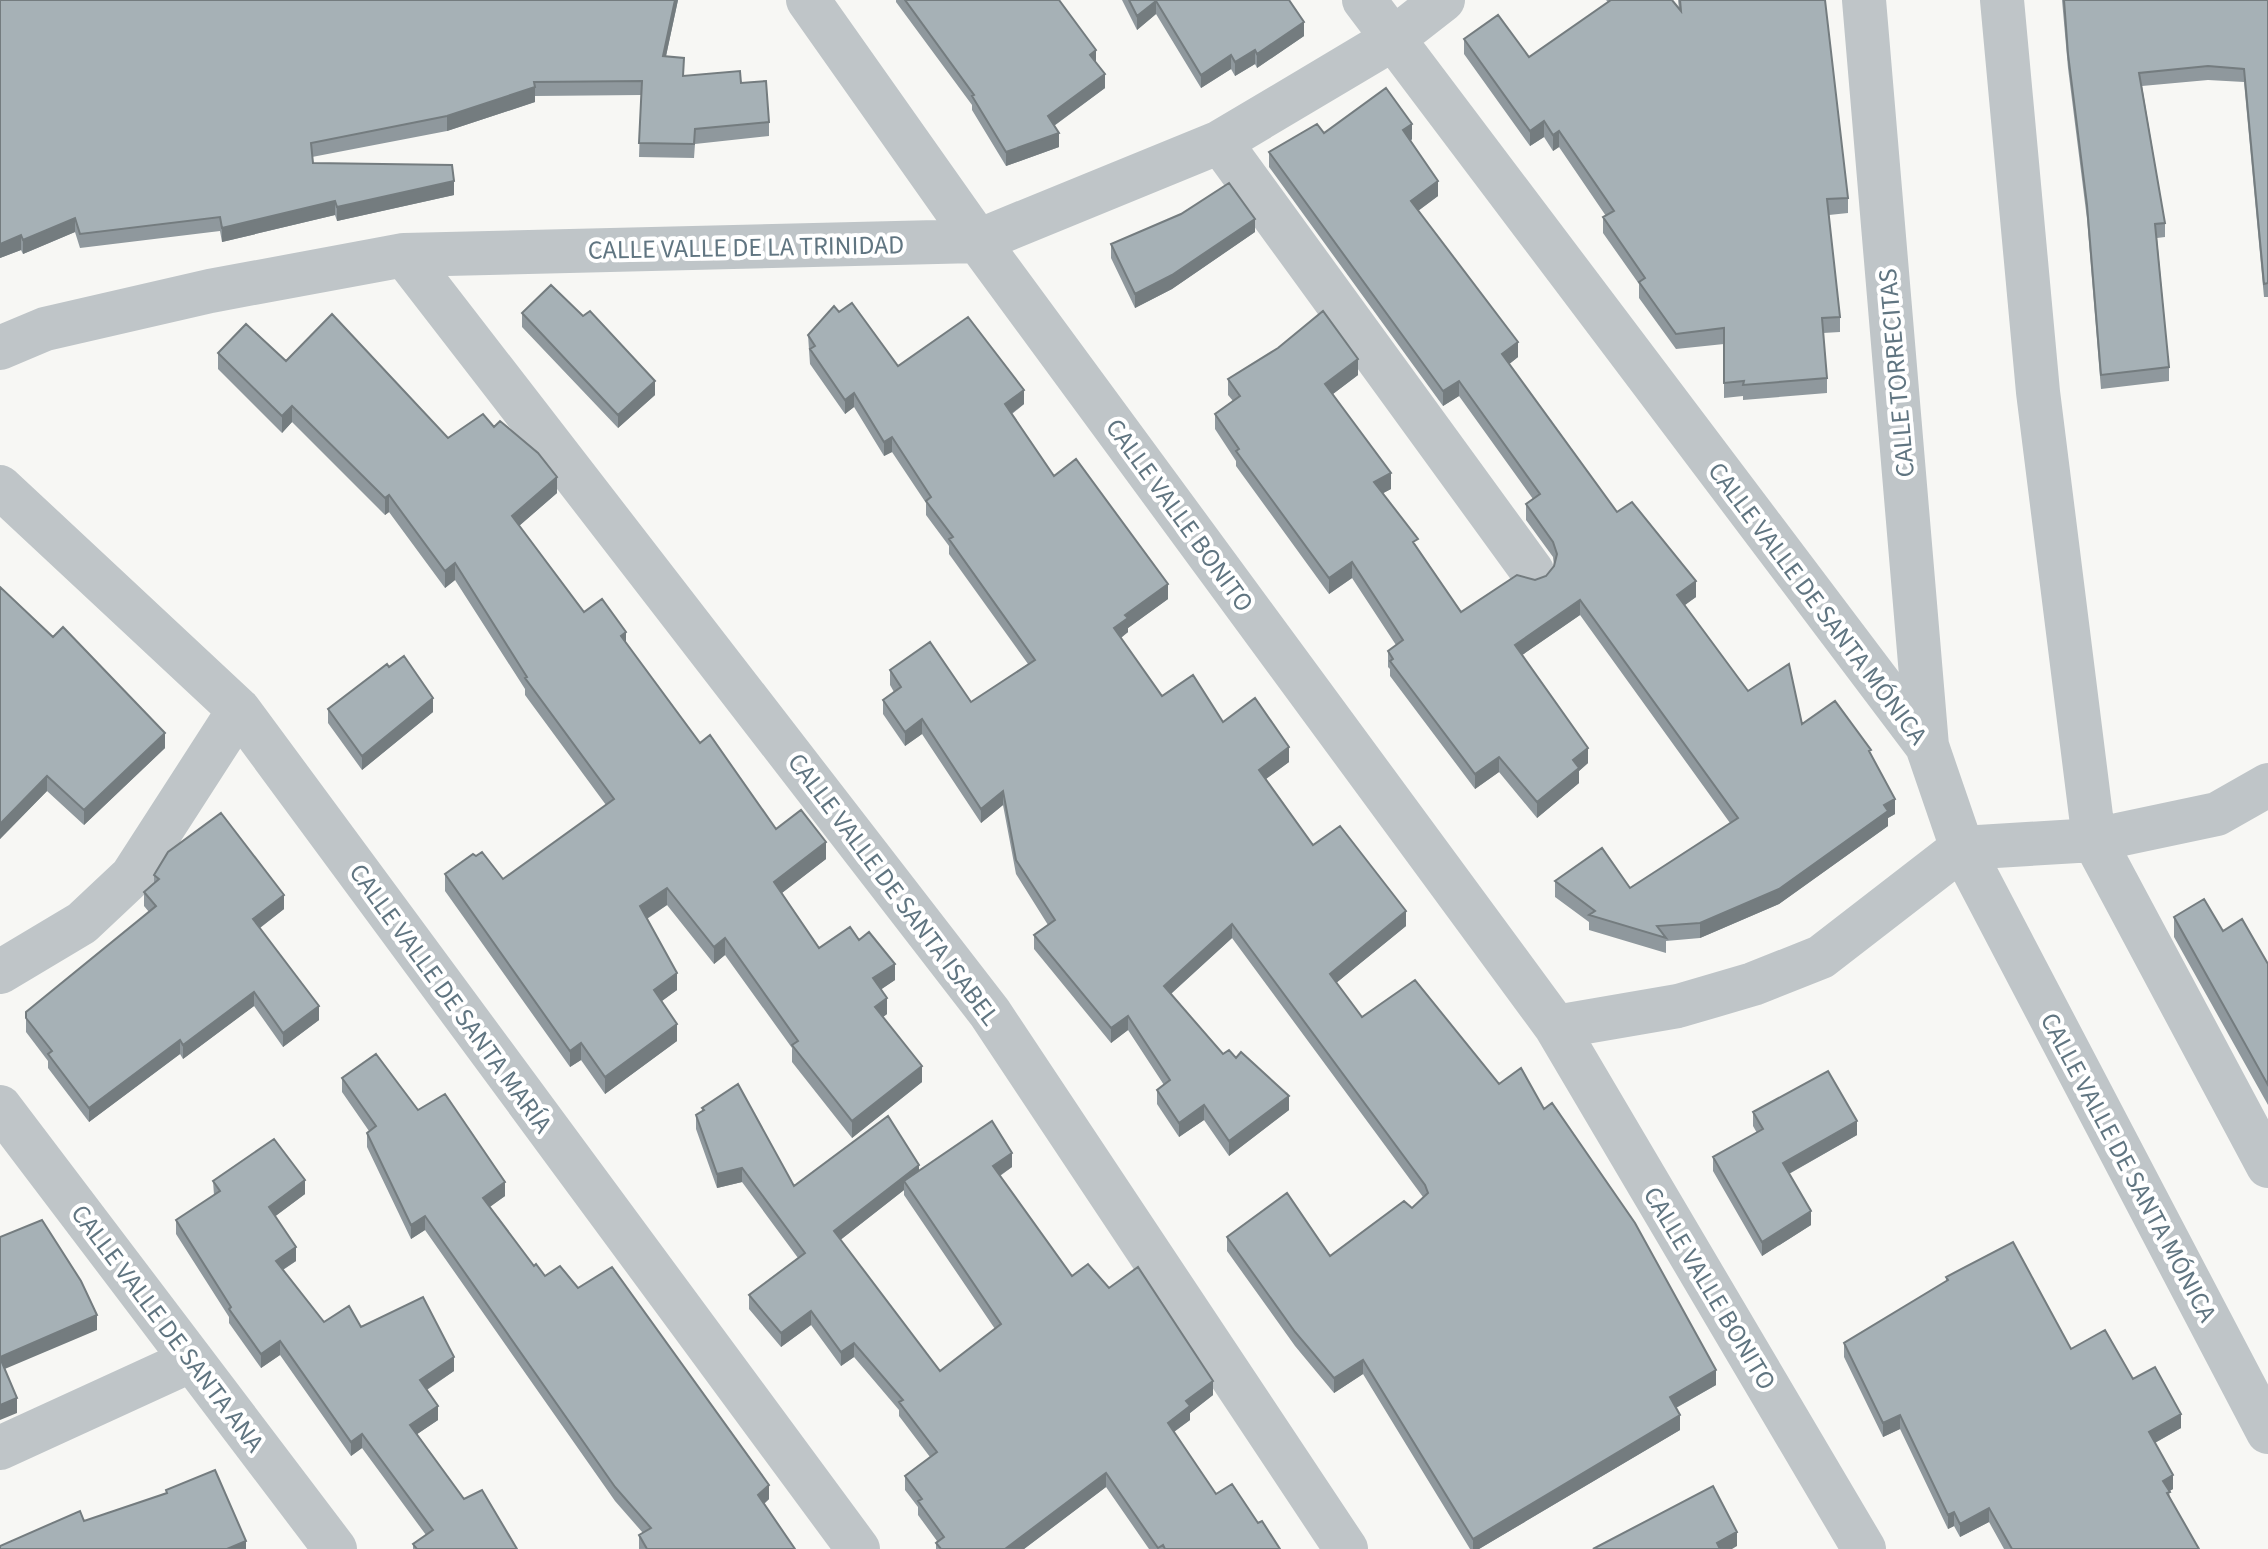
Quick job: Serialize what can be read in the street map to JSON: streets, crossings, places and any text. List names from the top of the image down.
{
  "streets": {
    "street": [
      "CALLE VALLE DE LA TRINIDAD",
      "CALLE TORRECITAS",
      "CALLE VALLE BONITO",
      "CALLE VALLE DE SANTA MÓNICA",
      "CALLE VALLE DE SANTA ISABEL",
      "CALLE VALLE DE SANTA MARÍA",
      "CALLE VALLE DE SANTA ANA"
    ]
  },
  "crossings": [
    ["CALLE VALLE DE LA TRINIDAD", "CALLE VALLE BONITO"],
    ["CALLE VALLE DE LA TRINIDAD", "CALLE VALLE DE SANTA MÓNICA"],
    ["CALLE VALLE DE LA TRINIDAD", "CALLE VALLE DE SANTA ISABEL"],
    ["CALLE TORRECITAS", "CALLE VALLE DE SANTA MÓNICA"]
  ]
}
